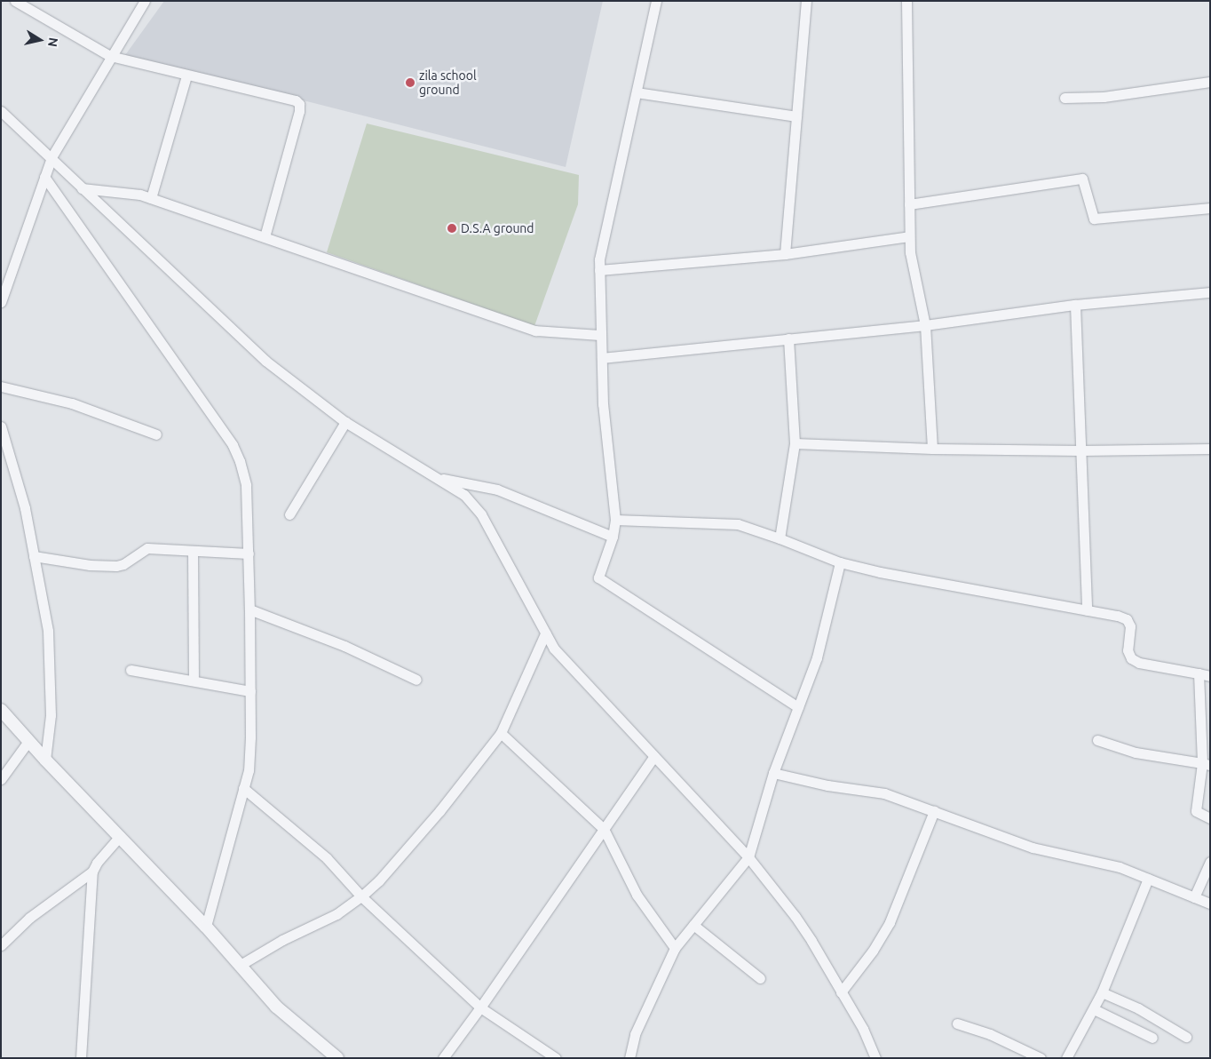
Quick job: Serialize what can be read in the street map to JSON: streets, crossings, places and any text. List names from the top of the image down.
{
  "places": ["zila school ground", "D.S.A ground"],
  "north": "right"
}
